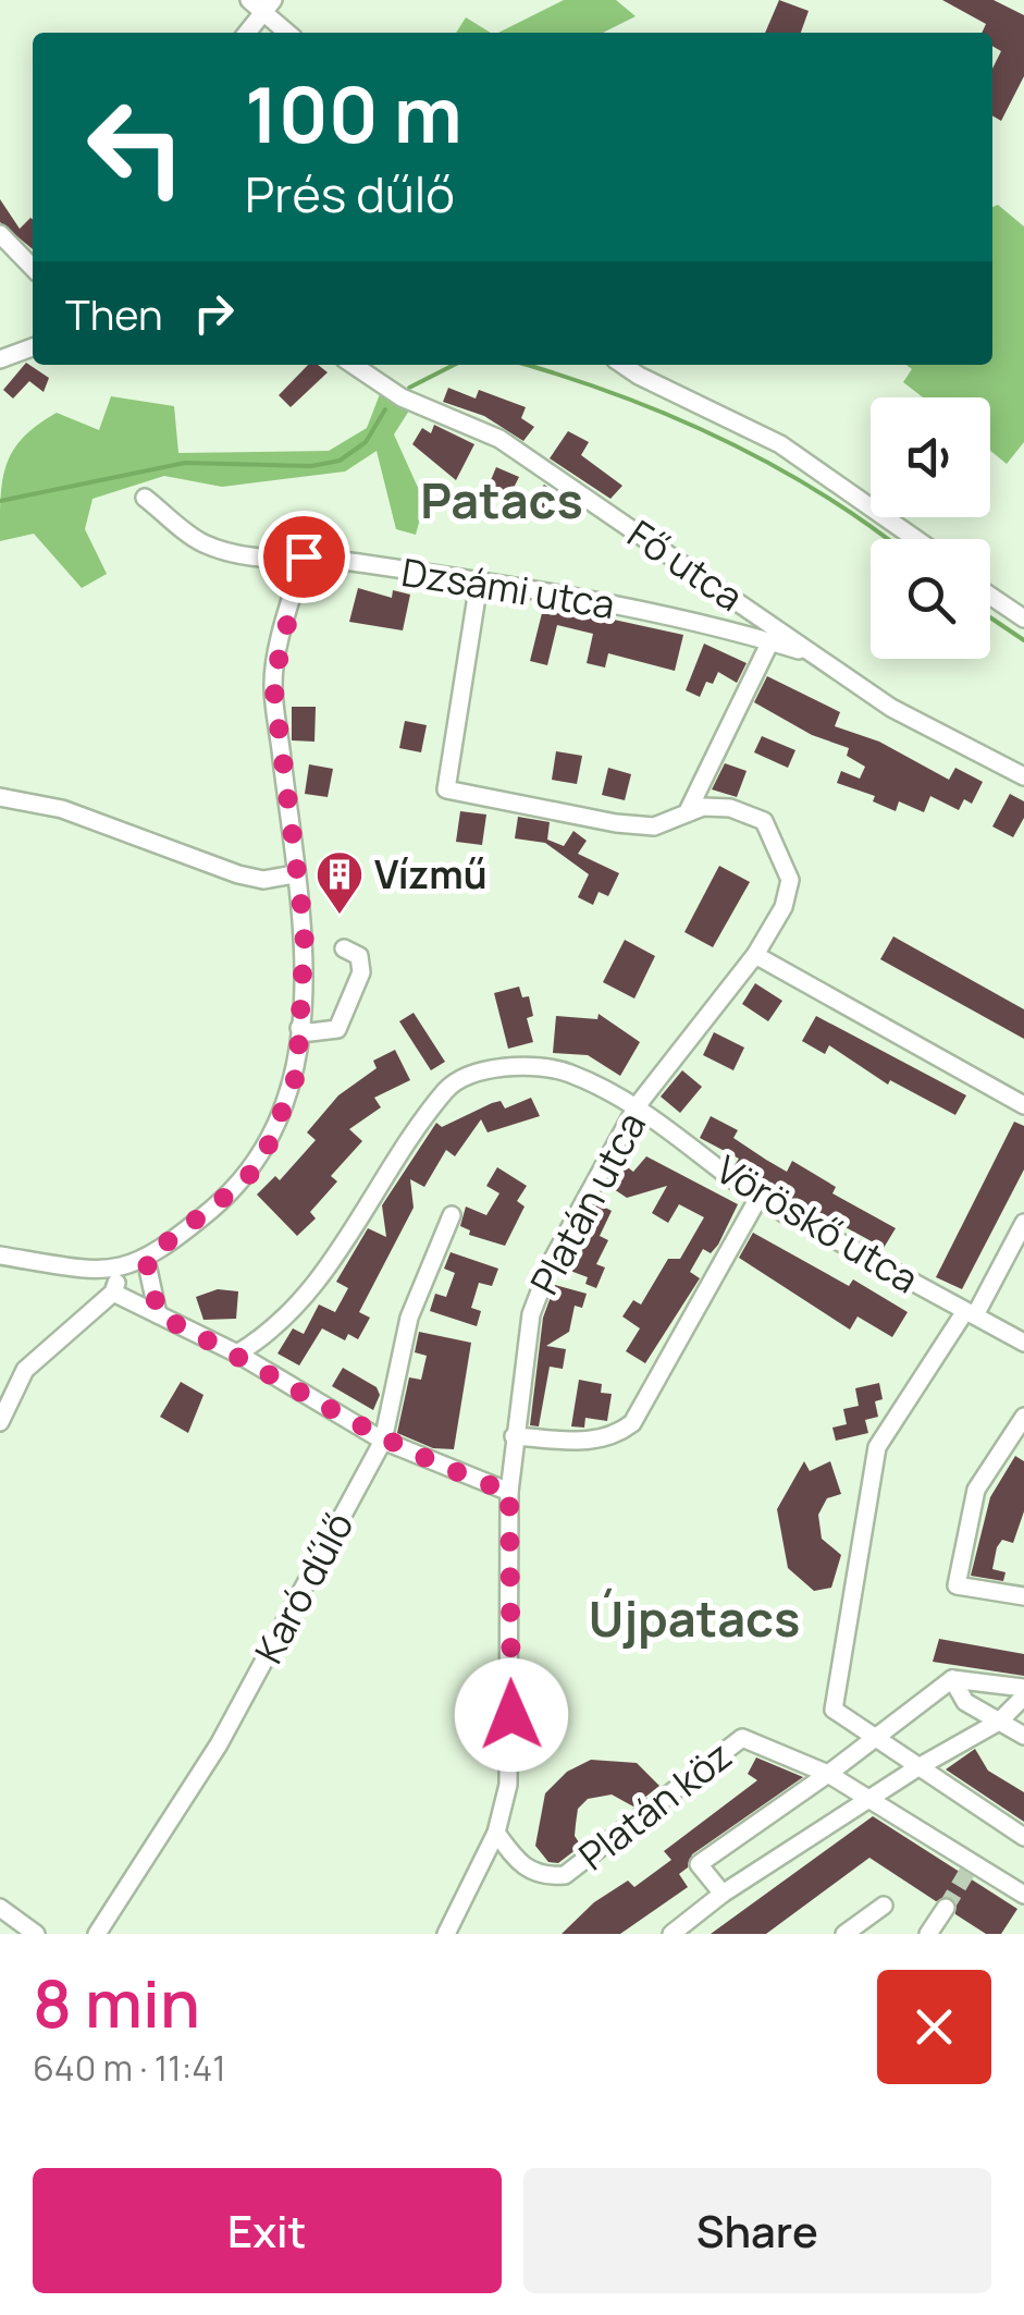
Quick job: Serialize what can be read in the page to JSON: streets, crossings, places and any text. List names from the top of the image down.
{
  "streets": {
    "street": [
      "Fő utca",
      "Dzsámi utca",
      "Platán utca",
      "Vöröskő utca",
      "Karó dűlő",
      "Platán köz"
    ]
  },
  "crossings": [
    ["Fő utca", "Dzsámi utca"],
    ["Platán utca", "Vöröskő utca"],
    ["Platán utca", "Platán köz"]
  ],
  "districts": ["Patacs", "Újpatacs"],
  "places": {
    "building": ["Vízmű"]
  },
  "page": {
    "turn": ["100 m", "Prés dűlő"],
    "then": "Then",
    "heading": ["8 min", "640 m · 11:41"],
    "buttons": ["Exit", "Share"]
  }
}
